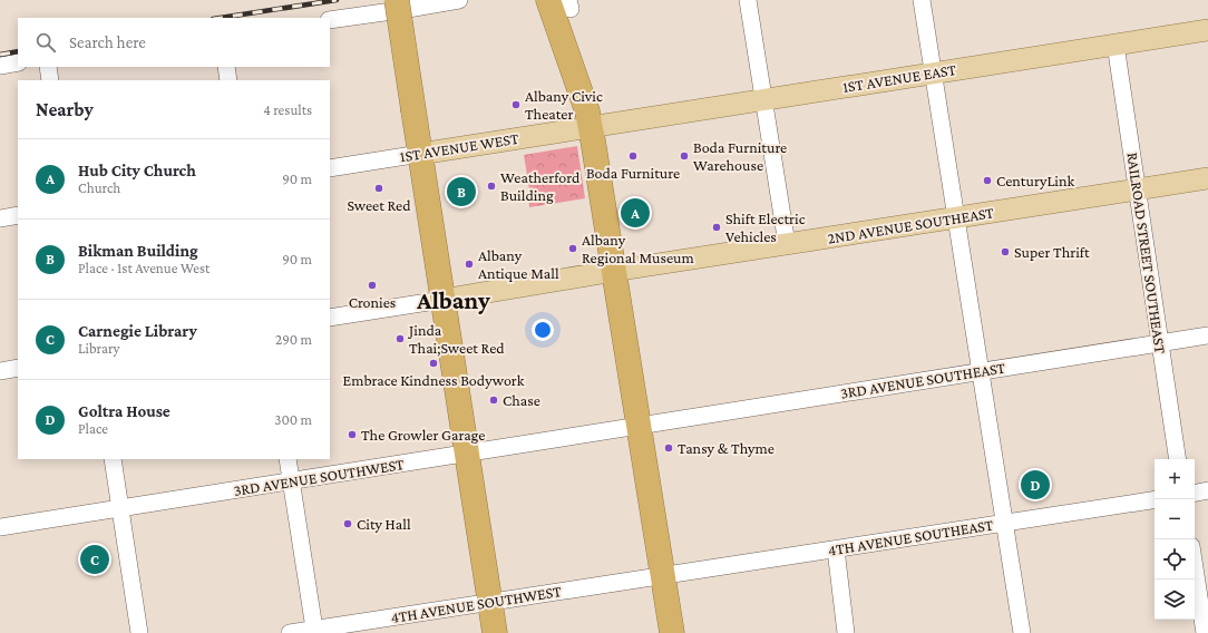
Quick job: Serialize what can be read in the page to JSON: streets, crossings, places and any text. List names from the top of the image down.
{
  "streets": {
    "main road": ["1ST AVENUE EAST", "1ST AVENUE WEST", "2ND AVENUE SOUTHEAST"],
    "street": [
      "RAILROAD STREET SOUTHEAST",
      "3RD AVENUE SOUTHEAST",
      "3RD AVENUE SOUTHWEST",
      "4TH AVENUE SOUTHEAST",
      "4TH AVENUE SOUTHWEST"
    ]
  },
  "crossings": [
    ["1ST AVENUE EAST", "1ST AVENUE WEST"],
    ["1ST AVENUE EAST", "RAILROAD STREET SOUTHEAST"],
    ["2ND AVENUE SOUTHEAST", "RAILROAD STREET SOUTHEAST"],
    ["RAILROAD STREET SOUTHEAST", "3RD AVENUE SOUTHEAST"],
    ["3RD AVENUE SOUTHEAST", "3RD AVENUE SOUTHWEST"],
    ["4TH AVENUE SOUTHEAST", "4TH AVENUE SOUTHWEST"]
  ],
  "districts": ["Albany"],
  "places": [
    "Albany Civic Theater",
    "Boda Furniture",
    "Boda Furniture Warehouse",
    "CenturyLink",
    "Weatherford Building",
    "Sweet Red",
    "Shift Electric Vehicles",
    "Albany Regional Museum",
    "Super Thrift",
    "Albany Antique Mall",
    "Cronies",
    "Jinda Thai;Sweet Red",
    "Embrace Kindness Bodywork",
    "Chase",
    "The Growler Garage",
    "Tansy & Thyme",
    "City Hall"
  ],
  "page": {
    "search": "Search here",
    "heading": ["Nearby", "4 results"],
    "list": [
      {
        "mark": "A",
        "name": "Hub City Church",
        "note": "Church",
        "value": "90 m"
      },
      {
        "mark": "B",
        "name": "Bikman Building",
        "note": "Place · 1st Avenue West",
        "value": "90 m"
      },
      {
        "mark": "C",
        "name": "Carnegie Library",
        "note": "Library",
        "value": "290 m"
      },
      {
        "mark": "D",
        "name": "Goltra House",
        "note": "Place",
        "value": "300 m"
      }
    ],
    "pins": [
      "B",
      "A",
      "D",
      "C"
    ],
    "map_buttons": ["+", "−"]
  }
}
